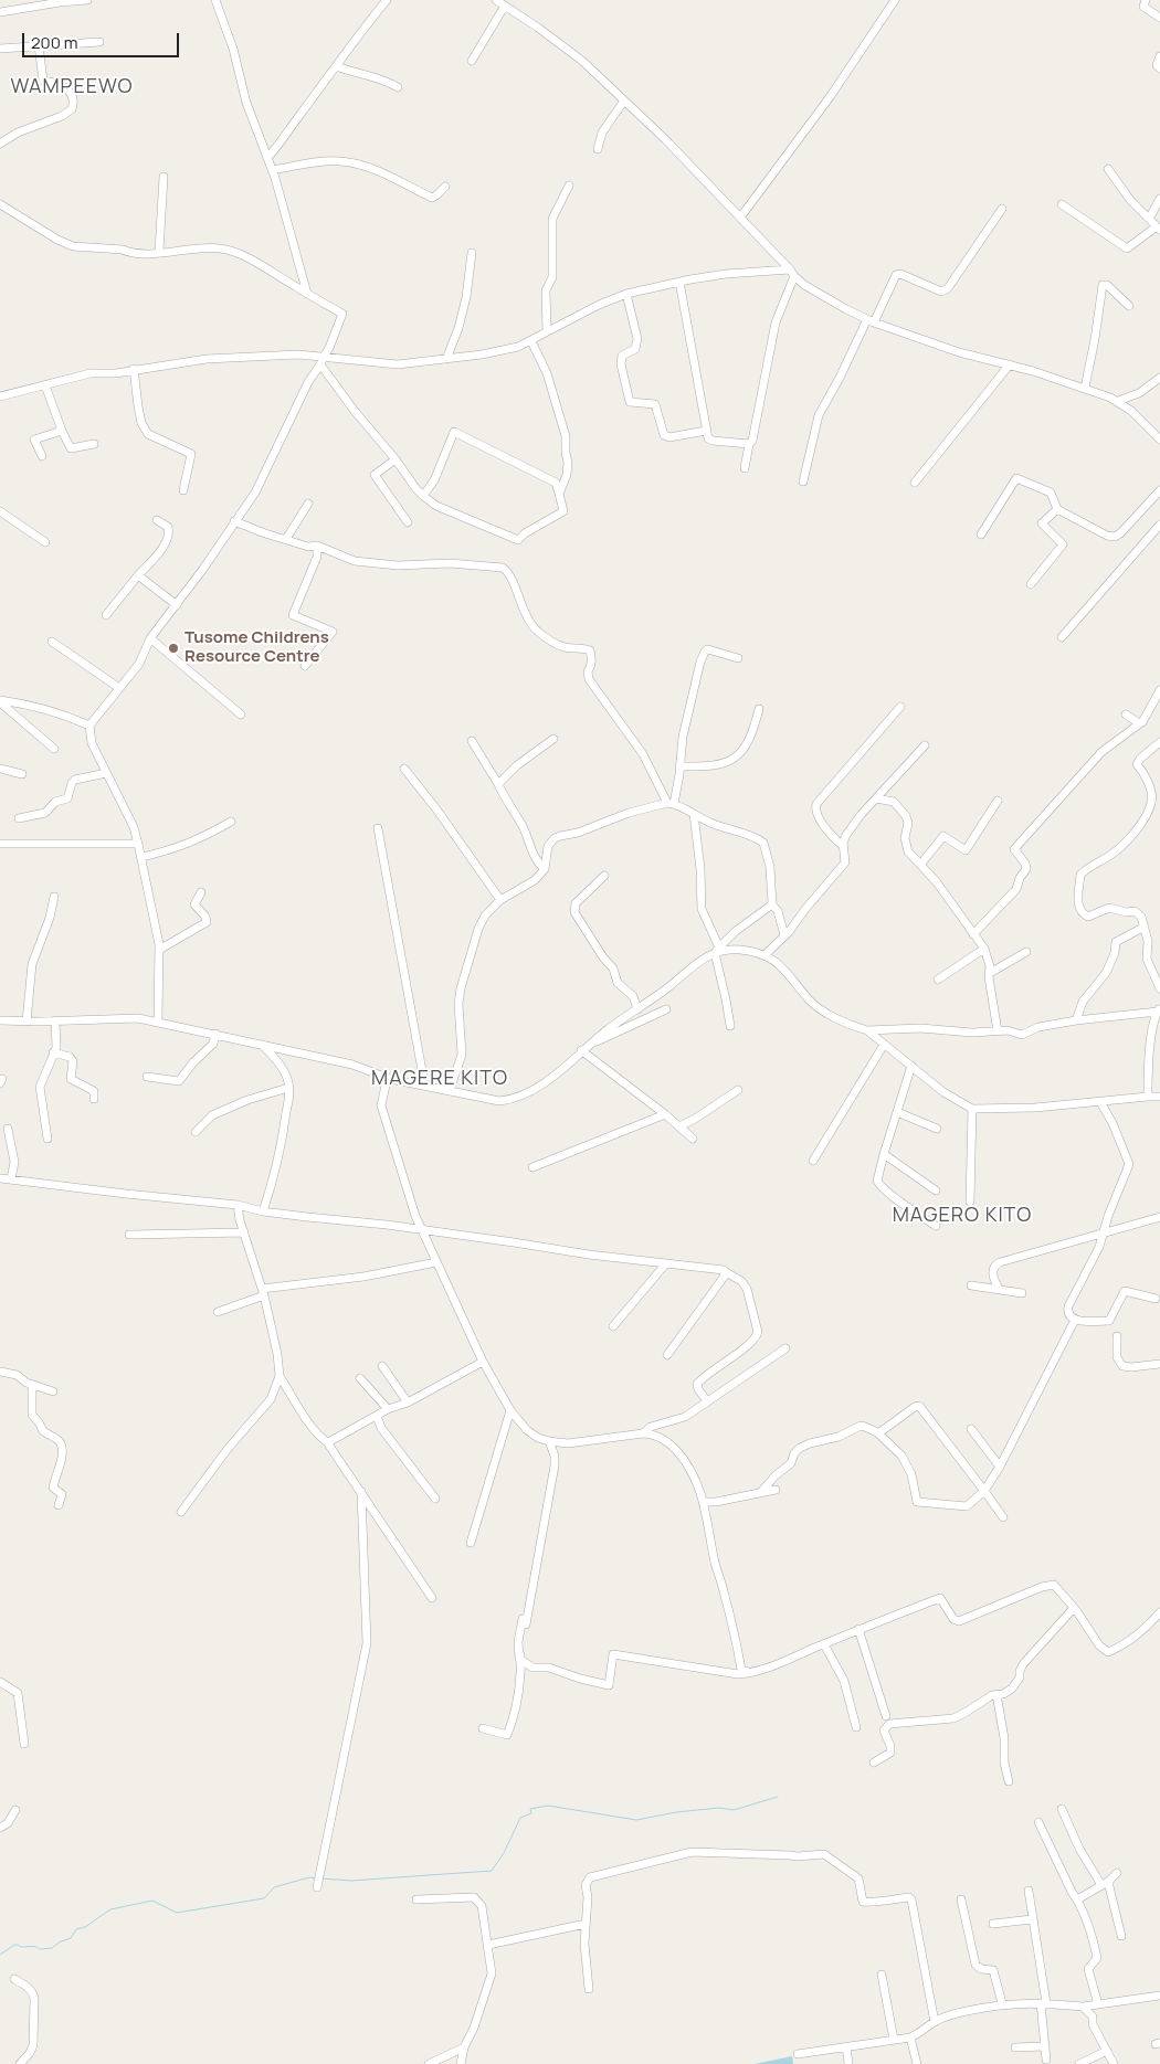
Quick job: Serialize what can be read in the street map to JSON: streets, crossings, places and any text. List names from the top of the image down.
{
  "districts": ["WAMPEEWO", "MAGERE KITO", "MAGERO KITO"],
  "places": ["Tusome Childrens Resource Centre"],
  "scale_bar": "200 m"
}
